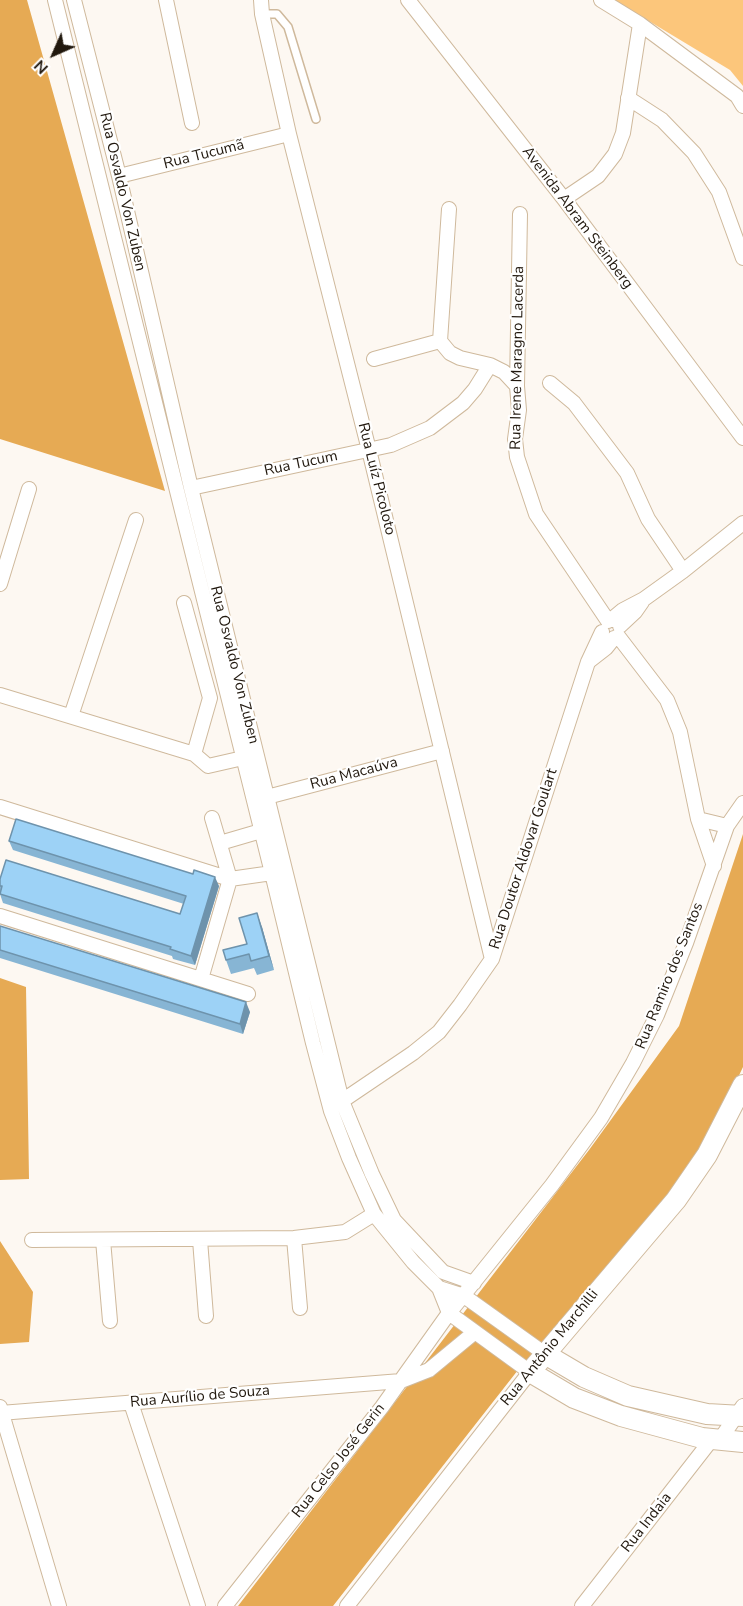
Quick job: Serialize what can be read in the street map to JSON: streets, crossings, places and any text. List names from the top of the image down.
{
  "streets": {
    "street": [
      "Rua Tucumã",
      "Rua Osvaldo Von Zuben",
      "Avenida Abram Steinberg",
      "Rua Irene Maragno Lacerda",
      "Rua Tucum",
      "Rua Luíz Picoloto",
      "Rua Macaúva",
      "Rua Doutor Aldovar Goulart",
      "Rua Ramiro dos Santos",
      "Rua Antônio Marchilli",
      "Rua Aurílio de Souza",
      "Rua Celso José Gerin",
      "Rua Indaia"
    ]
  },
  "crossings": [
    ["Rua Tucumã", "Rua Osvaldo Von Zuben"],
    ["Rua Tucumã", "Rua Luíz Picoloto"],
    ["Rua Osvaldo Von Zuben", "Rua Tucum"],
    ["Rua Osvaldo Von Zuben", "Rua Macaúva"],
    ["Rua Osvaldo Von Zuben", "Rua Doutor Aldovar Goulart"],
    ["Rua Osvaldo Von Zuben", "Rua Ramiro dos Santos"],
    ["Rua Osvaldo Von Zuben", "Rua Antônio Marchilli"],
    ["Rua Osvaldo Von Zuben", "Rua Celso José Gerin"],
    ["Rua Osvaldo Von Zuben", "Rua Indaia"],
    ["Rua Irene Maragno Lacerda", "Rua Doutor Aldovar Goulart"],
    ["Rua Irene Maragno Lacerda", "Rua Ramiro dos Santos"],
    ["Rua Tucum", "Rua Luíz Picoloto"],
    ["Rua Luíz Picoloto", "Rua Macaúva"],
    ["Rua Luíz Picoloto", "Rua Doutor Aldovar Goulart"],
    ["Rua Ramiro dos Santos", "Rua Celso José Gerin"],
    ["Rua Aurílio de Souza", "Rua Celso José Gerin"]
  ],
  "north": "bottom left"
}
